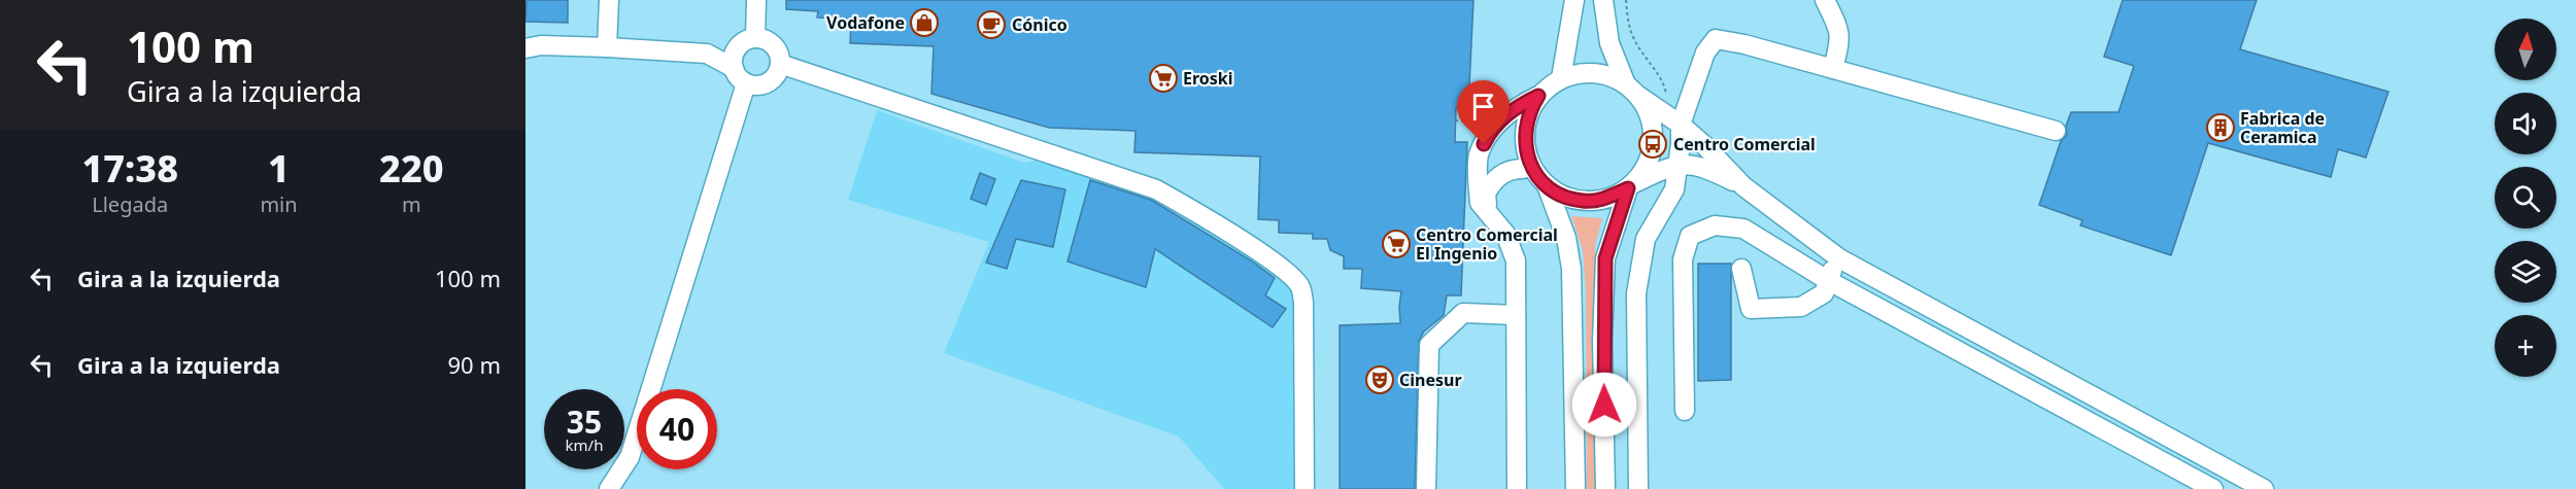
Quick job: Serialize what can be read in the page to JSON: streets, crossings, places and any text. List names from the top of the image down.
{
  "places": {
    "shop": ["Vodafone"],
    "cafe": ["Cónico"],
    "supermarket": ["Eroski", "Centro Comercial El Ingenio"],
    "building": ["Fabrica de Ceramica"],
    "bus stop": ["Centro Comercial"],
    "theatre": ["Cinesur"]
  },
  "north": "top",
  "page": {
    "turn": ["100 m", "Gira a la izquierda"],
    "map_buttons": "+",
    "eta": [
      "17:38",
      "Llegada",
      "1",
      "min",
      "220",
      "m"
    ],
    "list": [
      {
        "name": "Gira a la izquierda",
        "value": "100 m"
      },
      {
        "name": "Gira a la izquierda",
        "value": "90 m"
      }
    ],
    "speed": "35 km/h",
    "limit": "40"
  }
}
